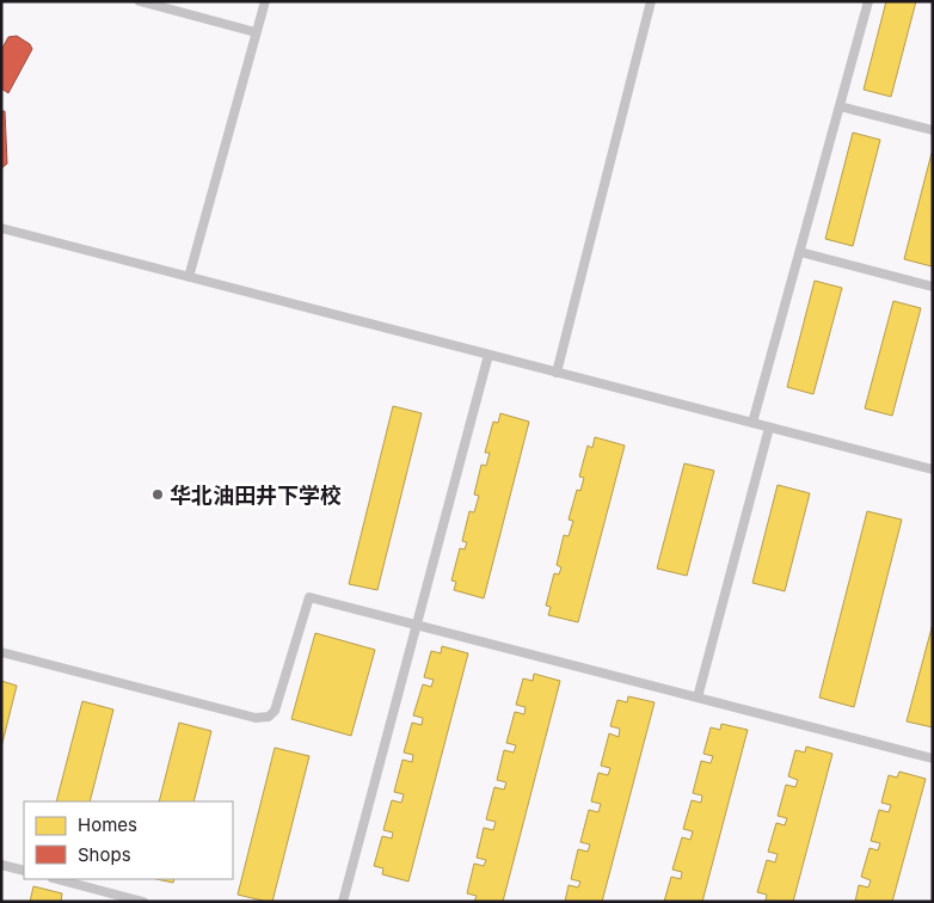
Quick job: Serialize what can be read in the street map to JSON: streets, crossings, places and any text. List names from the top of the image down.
{
  "places": ["华北油田井下学校"],
  "legend": ["Homes", "Shops"]
}
